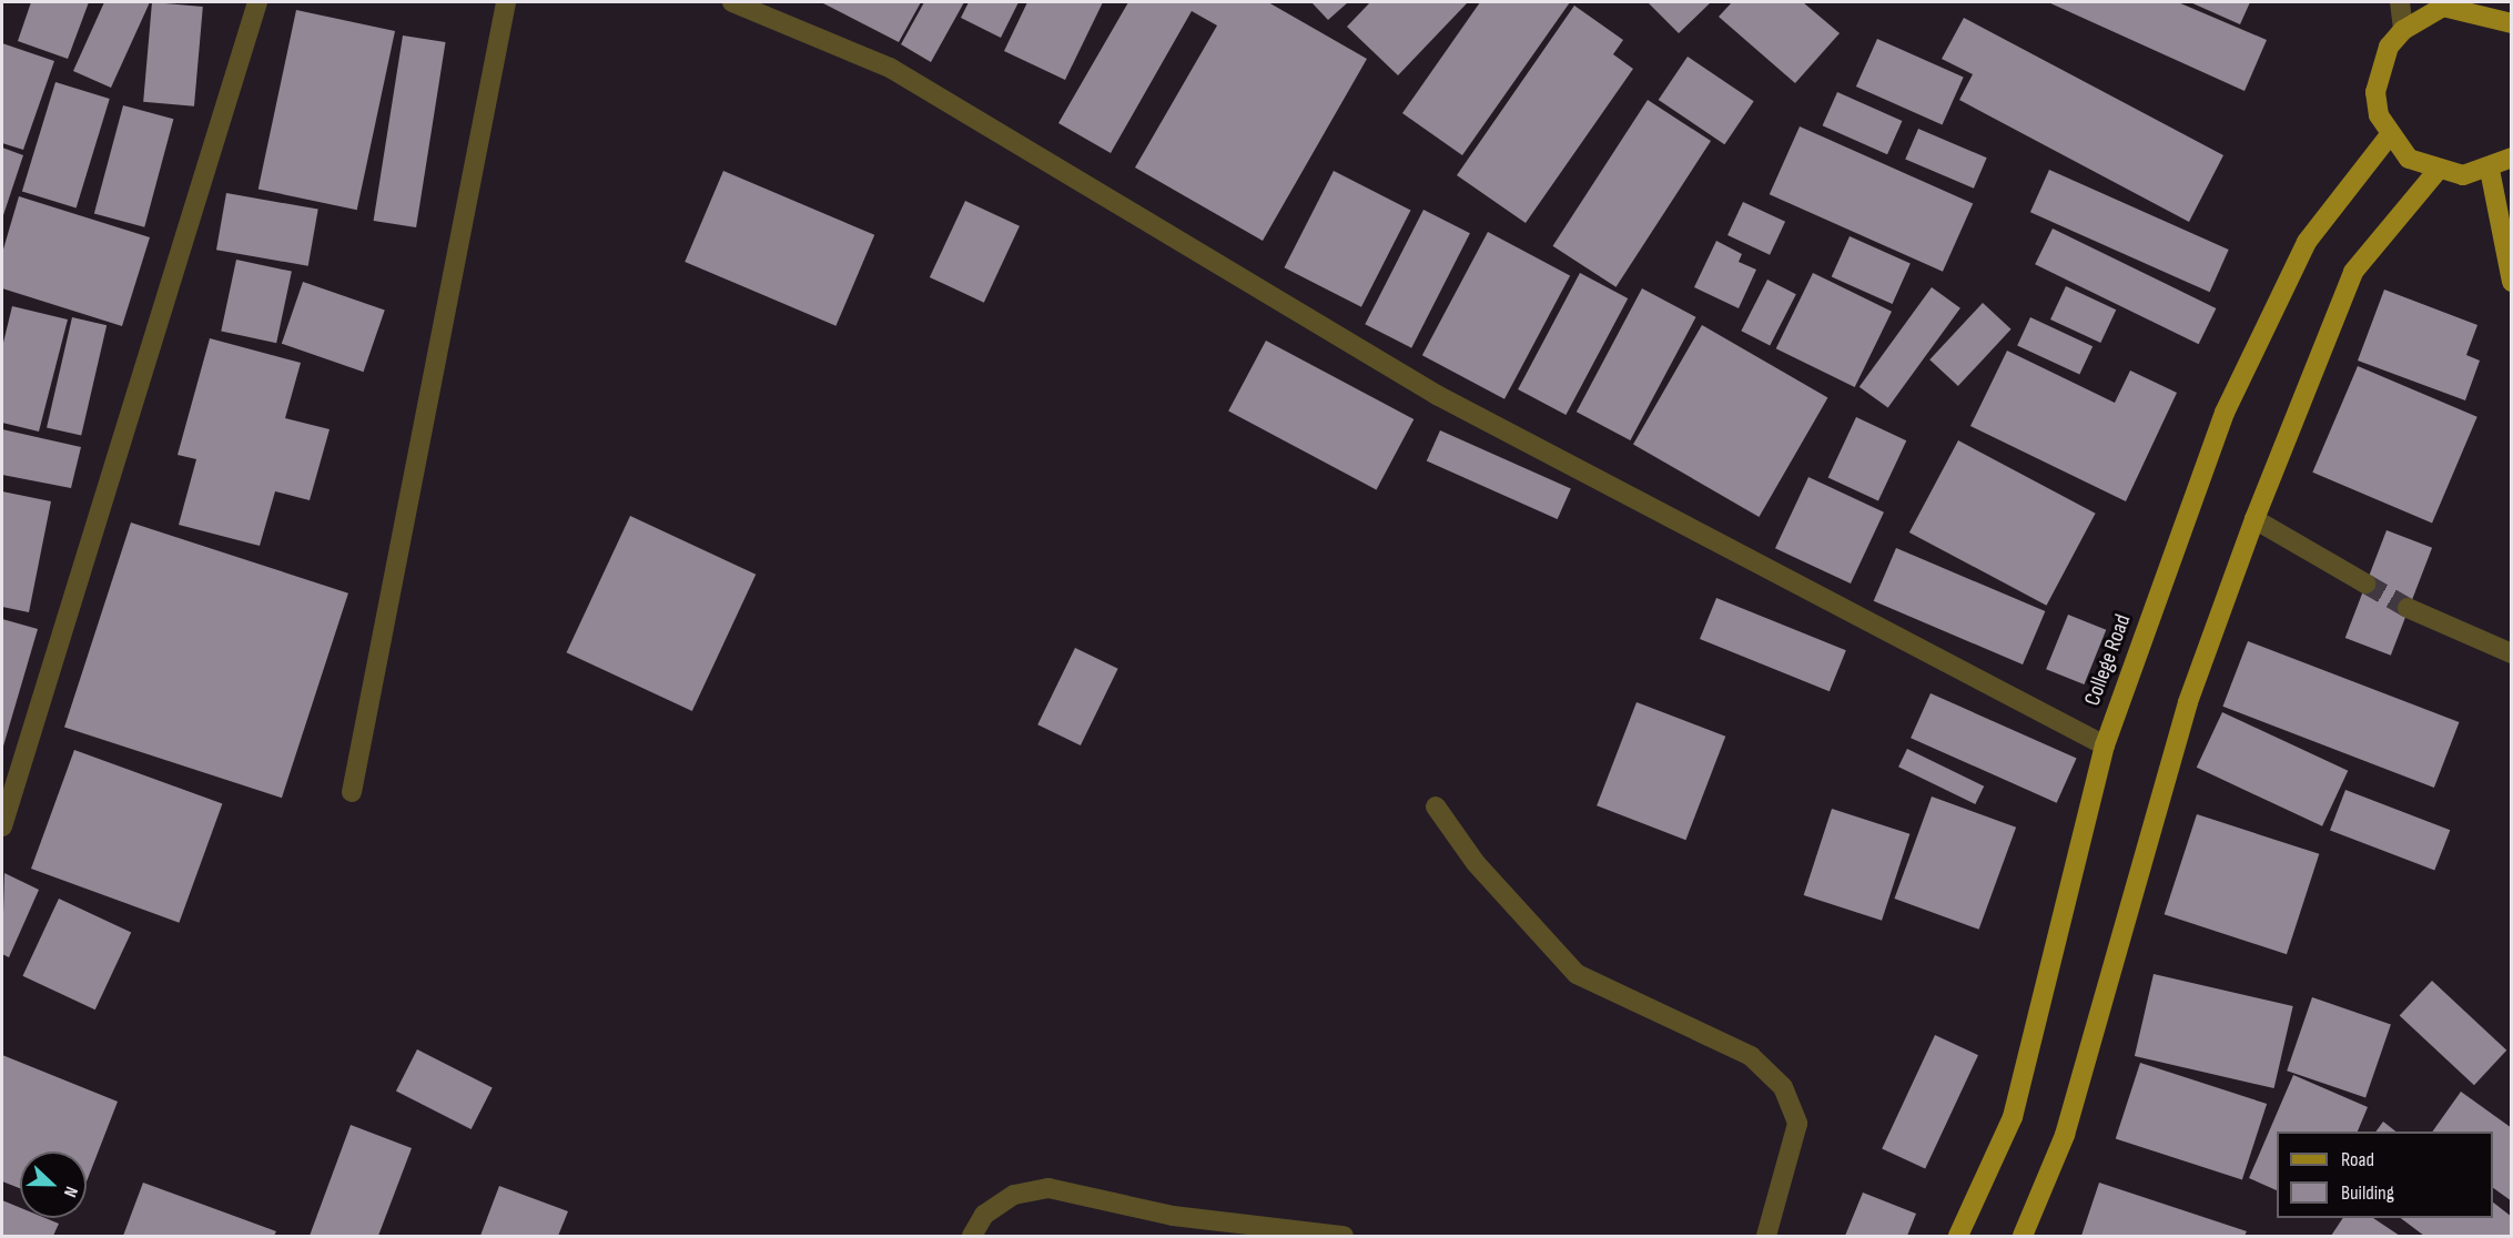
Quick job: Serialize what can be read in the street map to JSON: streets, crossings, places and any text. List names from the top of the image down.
{
  "streets": {
    "main road": ["College Road"]
  },
  "legend": ["Road", "Building"],
  "north": "right"
}
